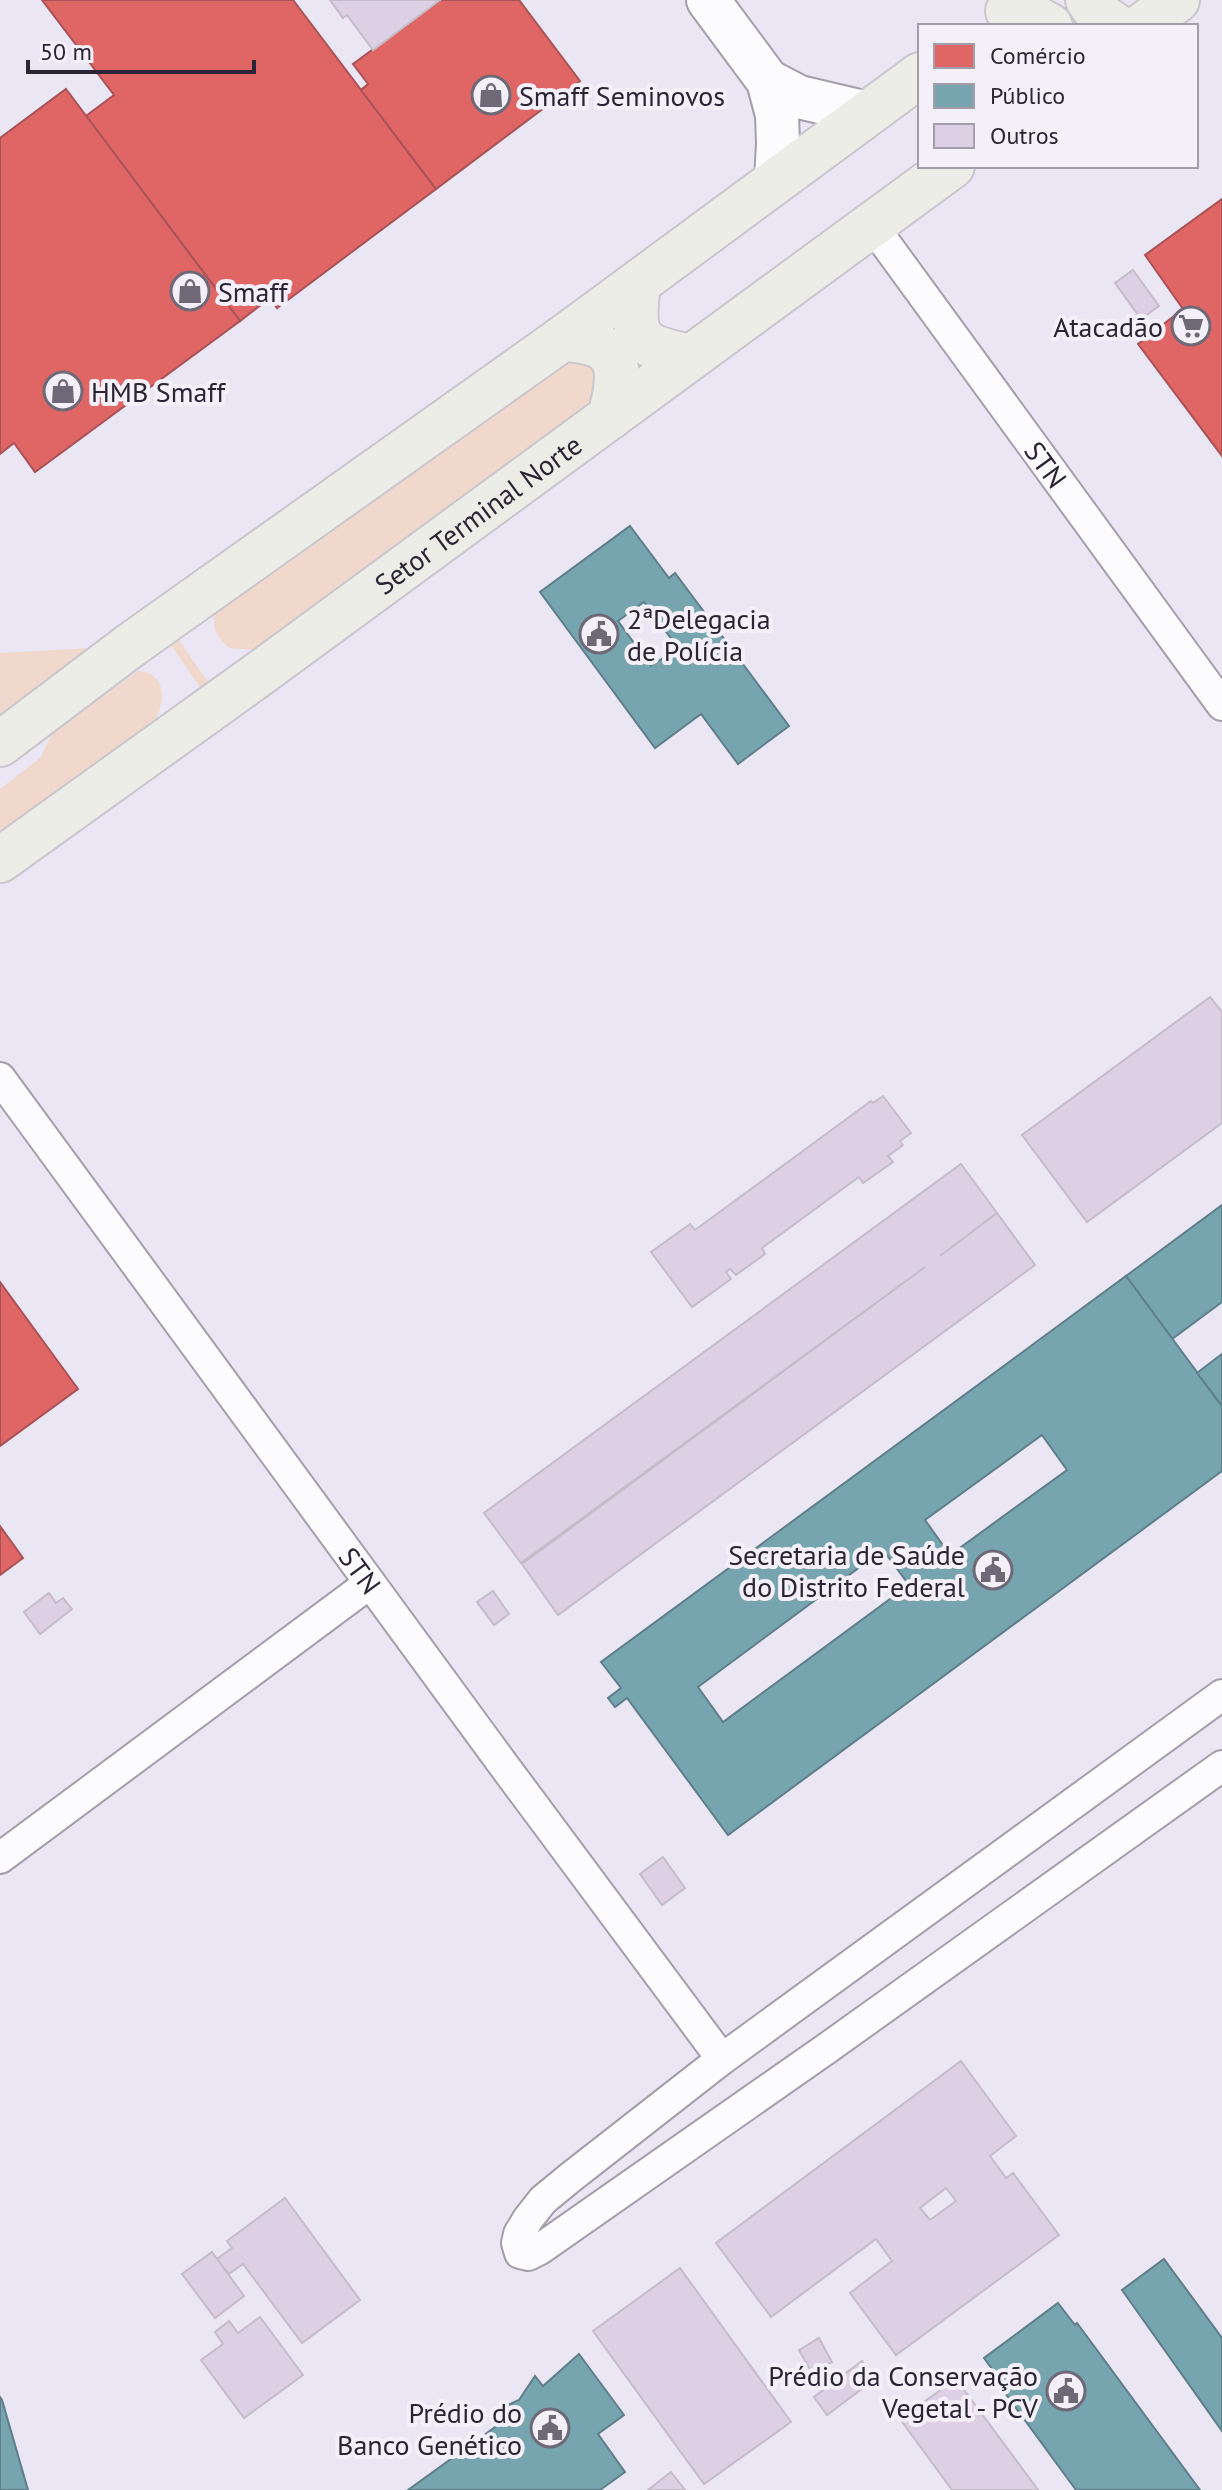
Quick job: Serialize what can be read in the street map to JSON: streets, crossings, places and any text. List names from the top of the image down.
{
  "streets": {
    "main road": ["Setor Terminal Norte"],
    "street": ["STN"]
  },
  "crossings": [
    ["STN", "Setor Terminal Norte"]
  ],
  "places": {
    "shop": ["Smaff Seminovos", "Smaff", "HMB Smaff"],
    "supermarket": ["Atacadão"],
    "public building": [
      "2ªDelegacia de Polícia",
      "Secretaria de Saúde do Distrito Federal",
      "Prédio da Conservação Vegetal - PCV",
      "Prédio do Banco Genético"
    ]
  },
  "legend": ["Comércio", "Público", "Outros"],
  "scale_bar": "50 m"
}
